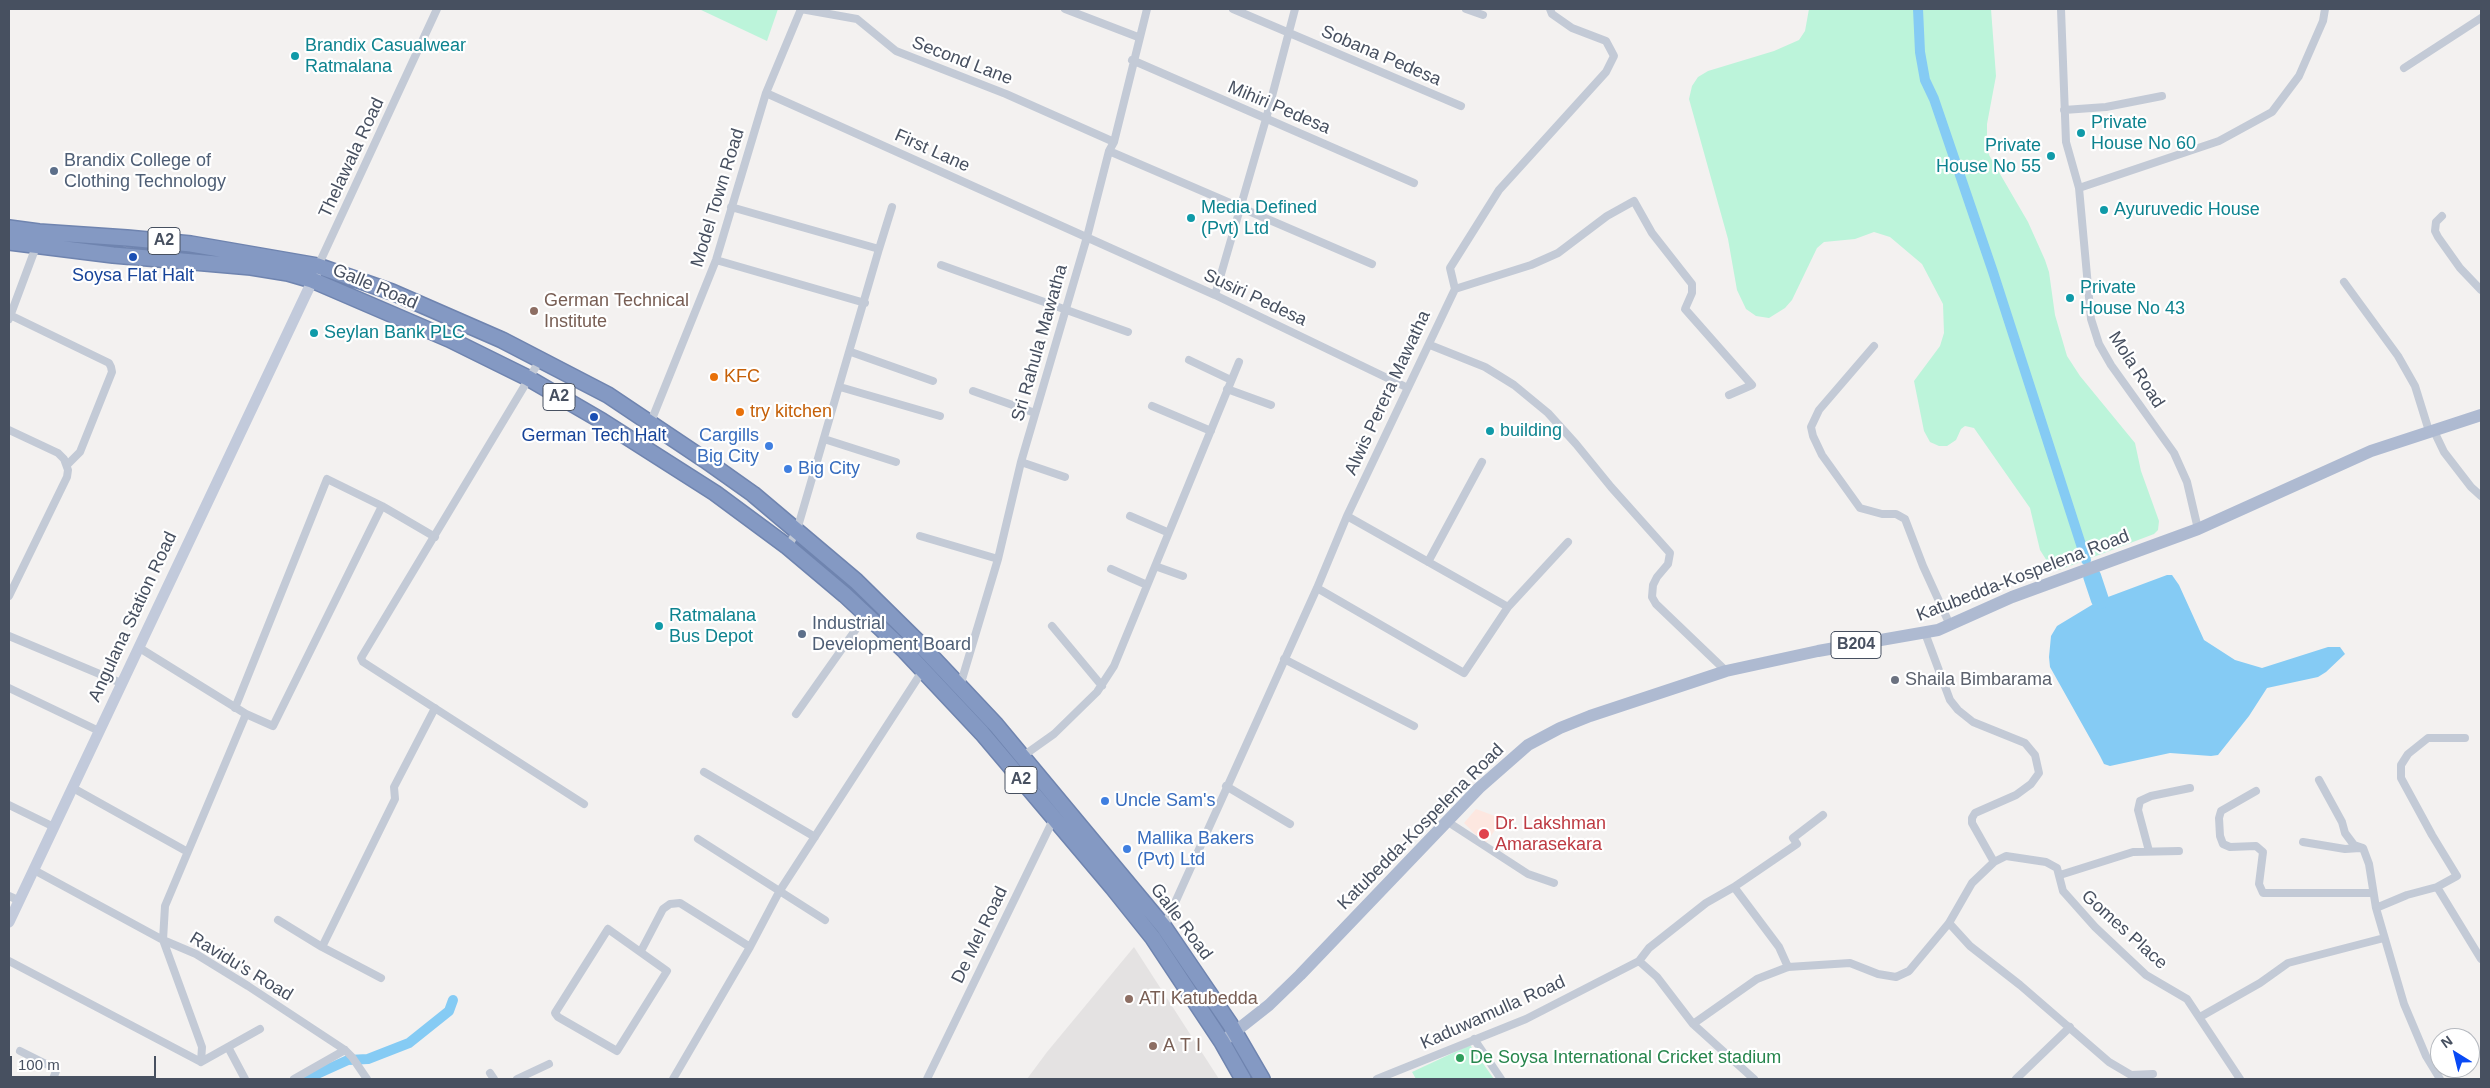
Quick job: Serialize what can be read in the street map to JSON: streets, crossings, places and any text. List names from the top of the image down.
{
  "streets": {
    "highway": ["A2", "Galle Road"],
    "main road": ["Katubedda-Kospelena Road", "B204"],
    "street": [
      "Sobana Pedesa",
      "Second Lane",
      "Mihiri Pedesa",
      "First Lane",
      "Thelawala Road",
      "Model Town Road",
      "Susiri Pedesa",
      "Sri Rahula Mawatha",
      "Mola Road",
      "Alwis Perera Mawatha",
      "Angulana Station Road",
      "Gomes Place",
      "De Mel Road",
      "Ravidu's Road",
      "Kaduwamulla Road"
    ]
  },
  "crossings": [
    ["Second Lane", "Model Town Road"],
    ["Second Lane", "Sri Rahula Mawatha"],
    ["Mihiri Pedesa", "Sri Rahula Mawatha"],
    ["First Lane", "Model Town Road"],
    ["First Lane", "Susiri Pedesa"],
    ["First Lane", "Sri Rahula Mawatha"],
    ["Thelawala Road", "Galle Road"],
    ["Model Town Road", "Galle Road"],
    ["A2", "Galle Road"],
    ["A2", "Katubedda-Kospelena Road"],
    ["A2", "De Mel Road"],
    ["Galle Road", "Sri Rahula Mawatha"],
    ["Galle Road", "Alwis Perera Mawatha"],
    ["Galle Road", "Katubedda-Kospelena Road"],
    ["Galle Road", "Angulana Station Road"],
    ["Galle Road", "De Mel Road"],
    ["Susiri Pedesa", "Sri Rahula Mawatha"],
    ["Susiri Pedesa", "Alwis Perera Mawatha"],
    ["Mola Road", "Katubedda-Kospelena Road"],
    ["Angulana Station Road", "Ravidu's Road"]
  ],
  "places": [
    "Brandix Casualwear Ratmalana",
    "Private House No 60",
    "Private House No 55",
    "Brandix College of Clothing Technology",
    "Ayuruvedic House",
    "Media Defined (Pvt) Ltd",
    "Soysa Flat Halt",
    "Private House No 43",
    "German Technical Institute",
    "Seylan Bank PLC",
    "KFC",
    "try kitchen",
    "German Tech Halt",
    "building",
    "Cargills Big City",
    "Big City",
    "Ratmalana Bus Depot",
    "Industrial Development Board",
    "Shaila Bimbarama",
    "Uncle Sam's",
    "Dr. Lakshman Amarasekara",
    "Mallika Bakers (Pvt) Ltd",
    "ATI Katubedda",
    "A T I",
    "De Soysa International Cricket stadium"
  ],
  "scale_bar": "100 m",
  "north": "top left"
}
